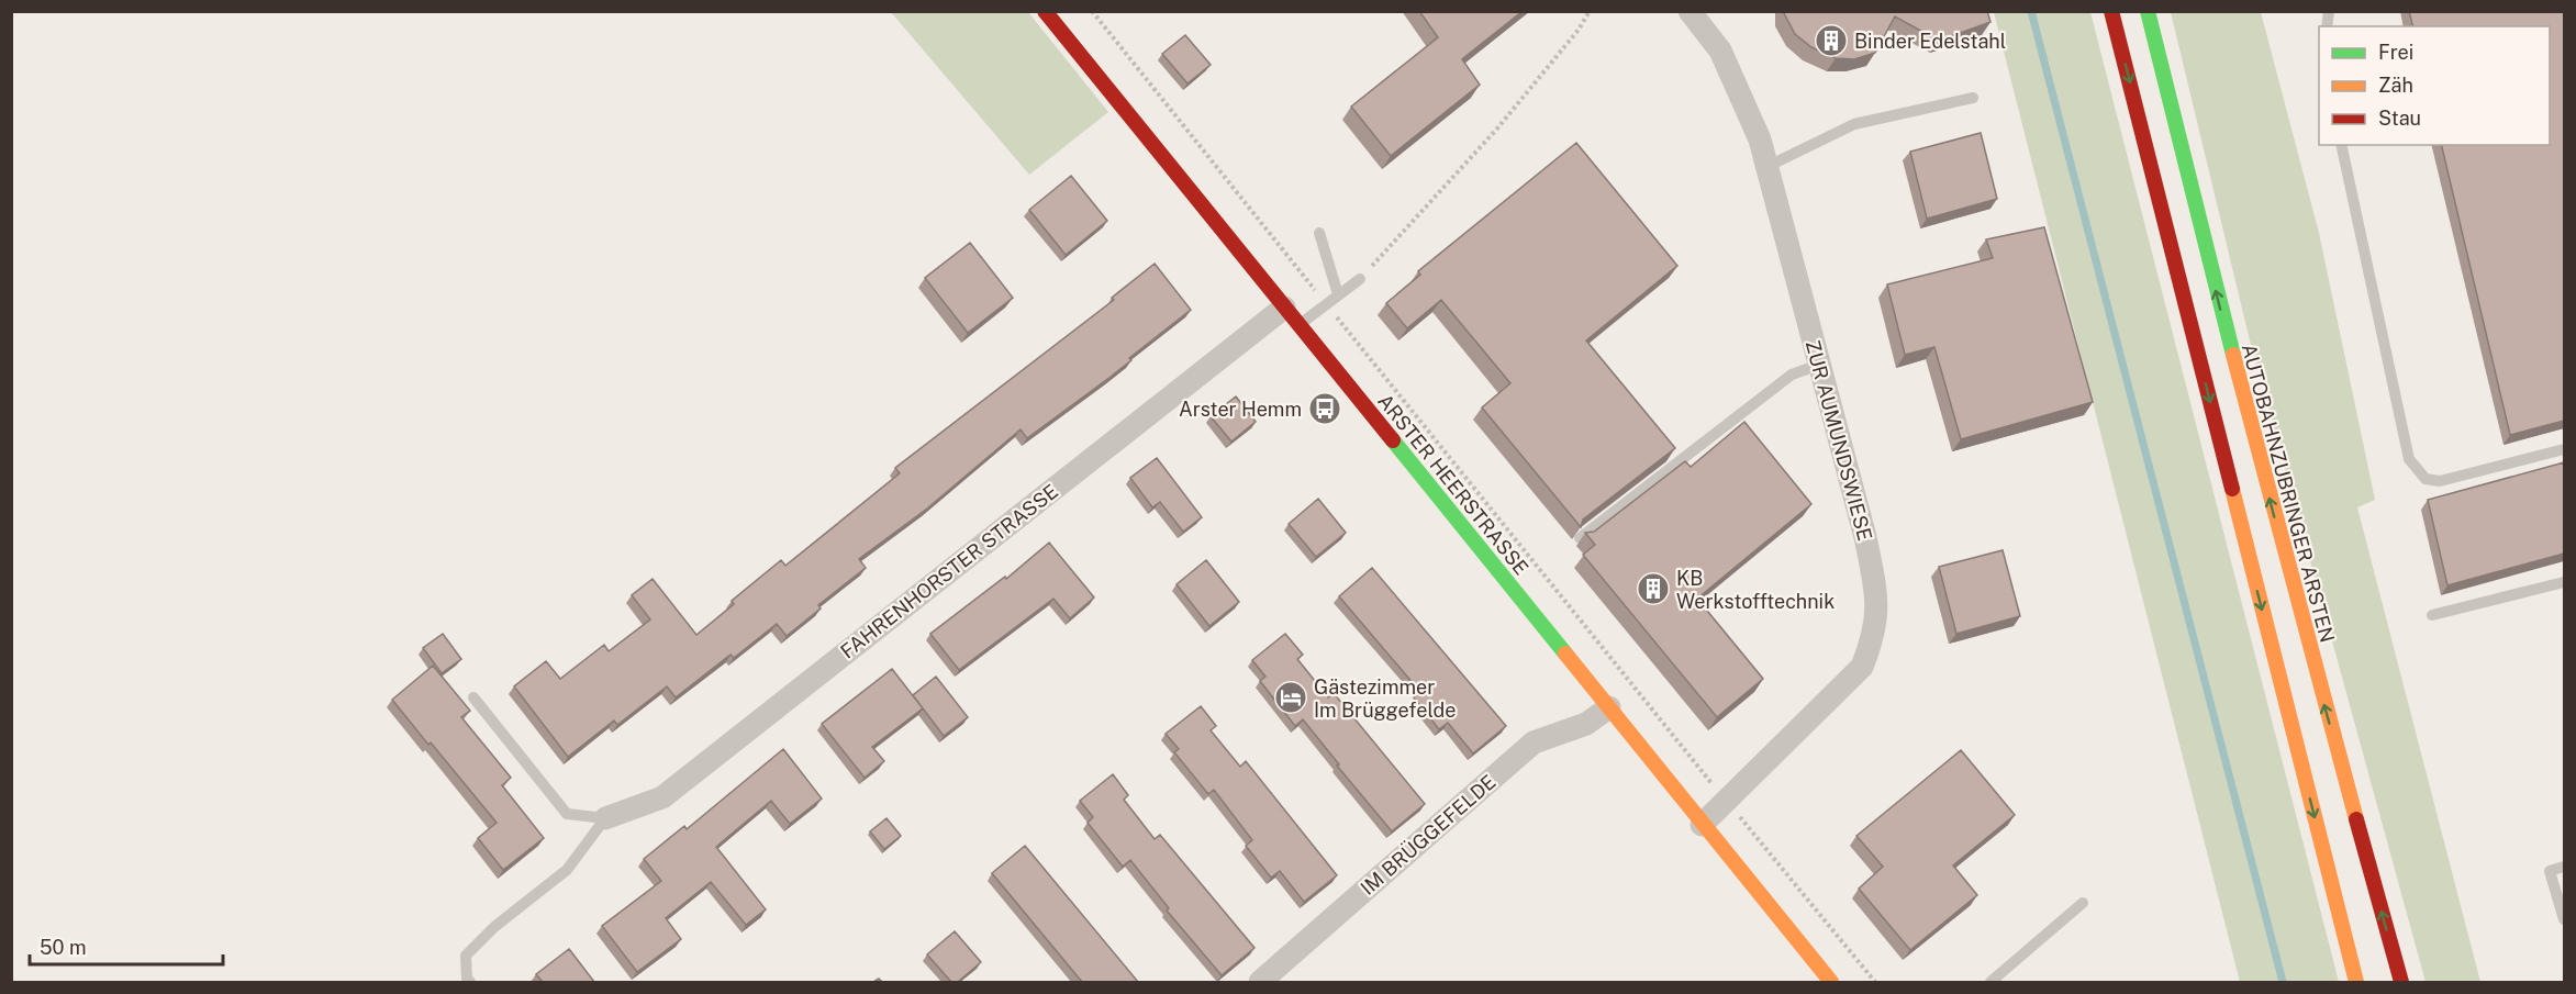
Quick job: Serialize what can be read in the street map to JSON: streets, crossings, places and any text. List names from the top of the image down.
{
  "streets": {
    "main road": ["ARSTER HEERSTRASSE", "AUTOBAHNZUBRINGER ARSTEN"],
    "street": ["ZUR AUMUNDSWIESE", "FAHRENHORSTER STRASSE", "IM BRÜGGEFELDE"]
  },
  "crossings": [
    ["ZUR AUMUNDSWIESE", "ARSTER HEERSTRASSE"],
    ["ARSTER HEERSTRASSE", "FAHRENHORSTER STRASSE"],
    ["ARSTER HEERSTRASSE", "IM BRÜGGEFELDE"]
  ],
  "places": {
    "building": ["Binder Edelstahl", "KB Werkstofftechnik"],
    "bus stop": ["Arster Hemm"],
    "hotel": ["Gästezimmer Im Brüggefelde"]
  },
  "legend": ["Frei", "Zäh", "Stau"],
  "scale_bar": "50 m"
}
